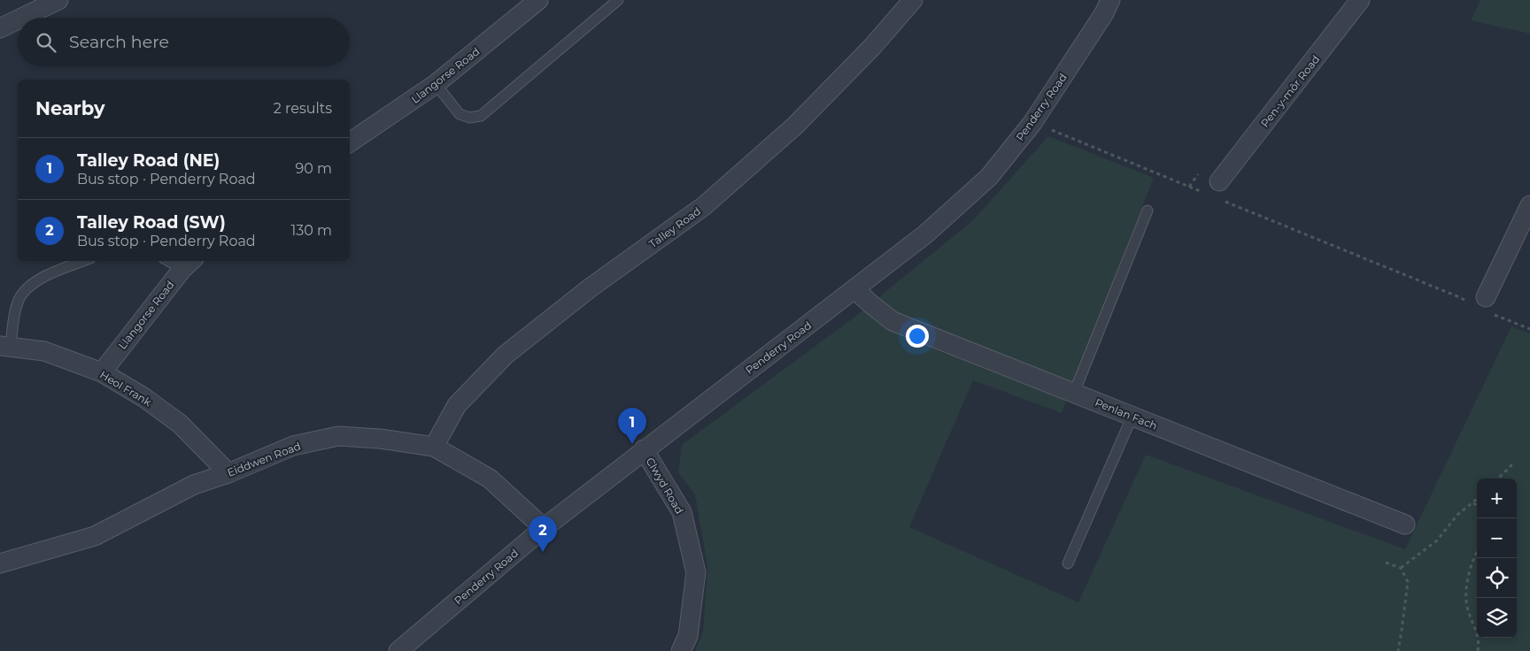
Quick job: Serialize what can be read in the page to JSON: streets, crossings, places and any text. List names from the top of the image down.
{
  "streets": {
    "street": [
      "Llangorse Road",
      "Pen-y-môr Road",
      "Penderry Road",
      "Talley Road",
      "Heol Frank",
      "Penlan Fach",
      "Eiddwen Road",
      "Clwyd Road"
    ]
  },
  "crossings": [
    ["Llangorse Road", "Heol Frank"],
    ["Penderry Road", "Penlan Fach"],
    ["Penderry Road", "Eiddwen Road"],
    ["Penderry Road", "Clwyd Road"],
    ["Talley Road", "Eiddwen Road"],
    ["Heol Frank", "Eiddwen Road"]
  ],
  "page": {
    "search": "Search here",
    "heading": ["Nearby", "2 results"],
    "list": [
      {
        "mark": "1",
        "name": "Talley Road (NE)",
        "note": "Bus stop · Penderry Road",
        "value": "90 m"
      },
      {
        "mark": "2",
        "name": "Talley Road (SW)",
        "note": "Bus stop · Penderry Road",
        "value": "130 m"
      }
    ],
    "pins": ["1", "2"],
    "map_buttons": ["+", "−"]
  }
}
